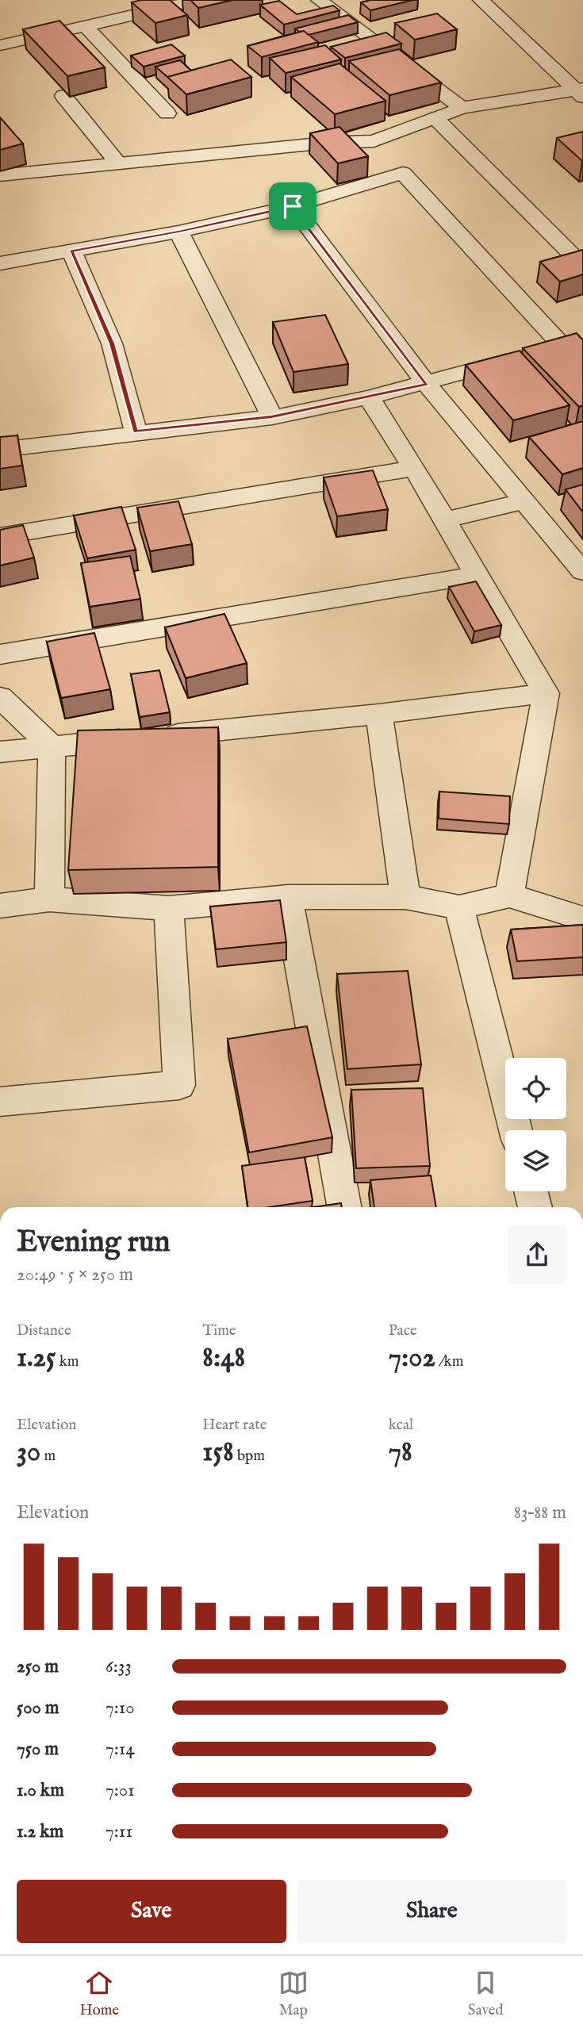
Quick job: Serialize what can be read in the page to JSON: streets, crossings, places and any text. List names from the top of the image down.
{
  "page": {
    "heading": ["Evening run", "20:49 · 5 × 250 m"],
    "stats": [
      ["Distance", "1.25 km"],
      ["Time", "8:48"],
      ["Pace", "7:02 /km"],
      ["Elevation", "30 m"],
      ["Heart rate", "158 bpm"],
      ["kcal", "78"]
    ],
    "chart": ["Elevation", "83–88 m"],
    "list": [
      {
        "name": "250 m",
        "note": "6:33"
      },
      {
        "name": "500 m",
        "note": "7:10"
      },
      {
        "name": "750 m",
        "note": "7:14"
      },
      {
        "name": "1.0 km",
        "note": "7:01"
      },
      {
        "name": "1.2 km",
        "note": "7:11"
      }
    ],
    "buttons": ["Save", "Share"],
    "tabs": ["Home", "Map", "Saved"]
  }
}
